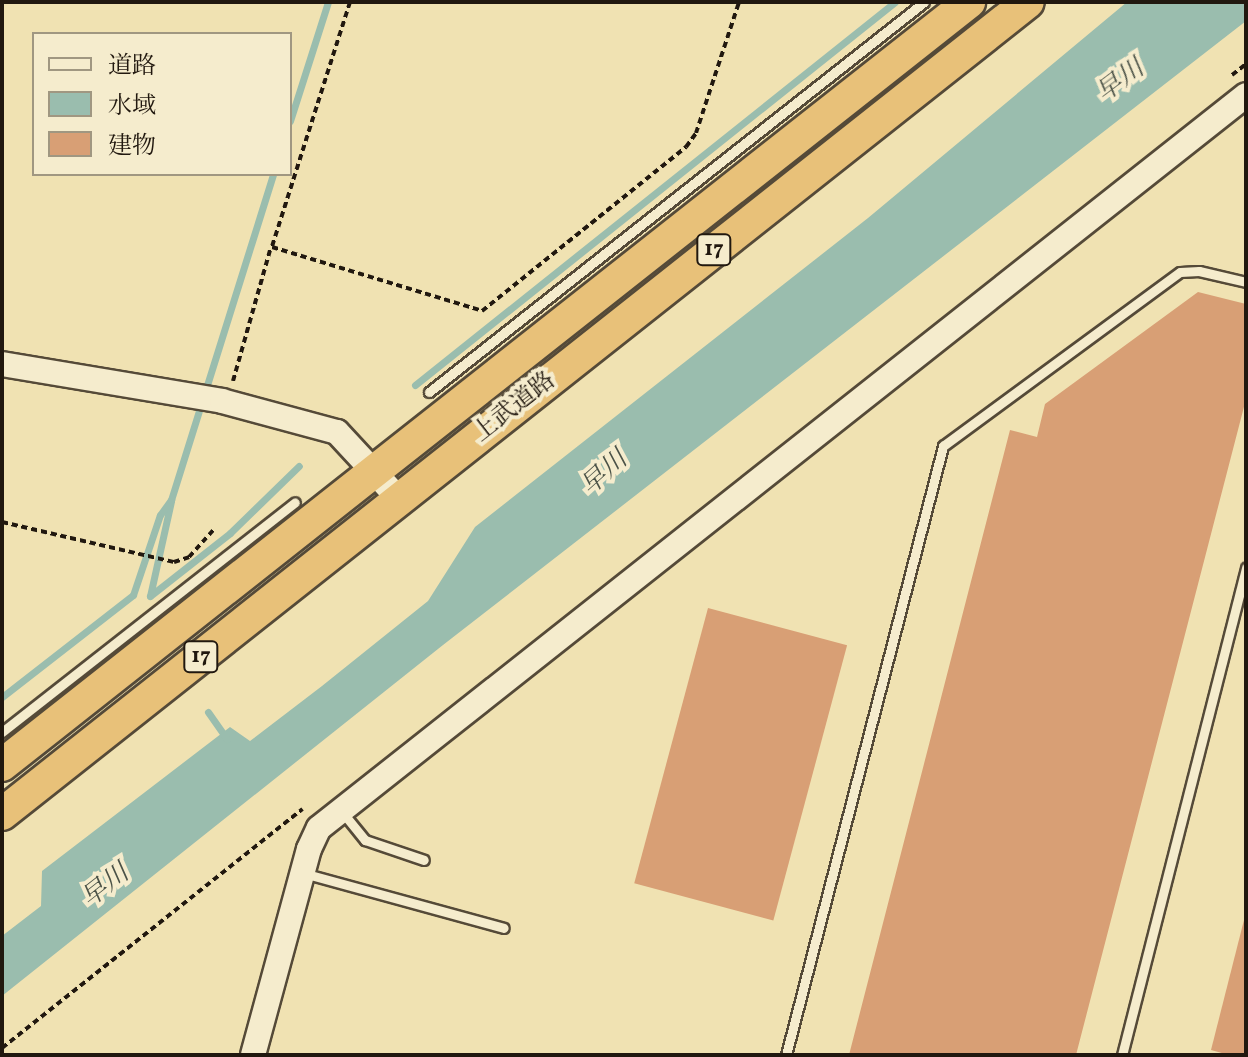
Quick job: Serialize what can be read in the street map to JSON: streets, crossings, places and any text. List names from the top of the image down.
{
  "streets": {
    "highway": ["17", "上武道路"]
  },
  "water": ["早川"],
  "legend": ["道路", "水域", "建物"]
}
